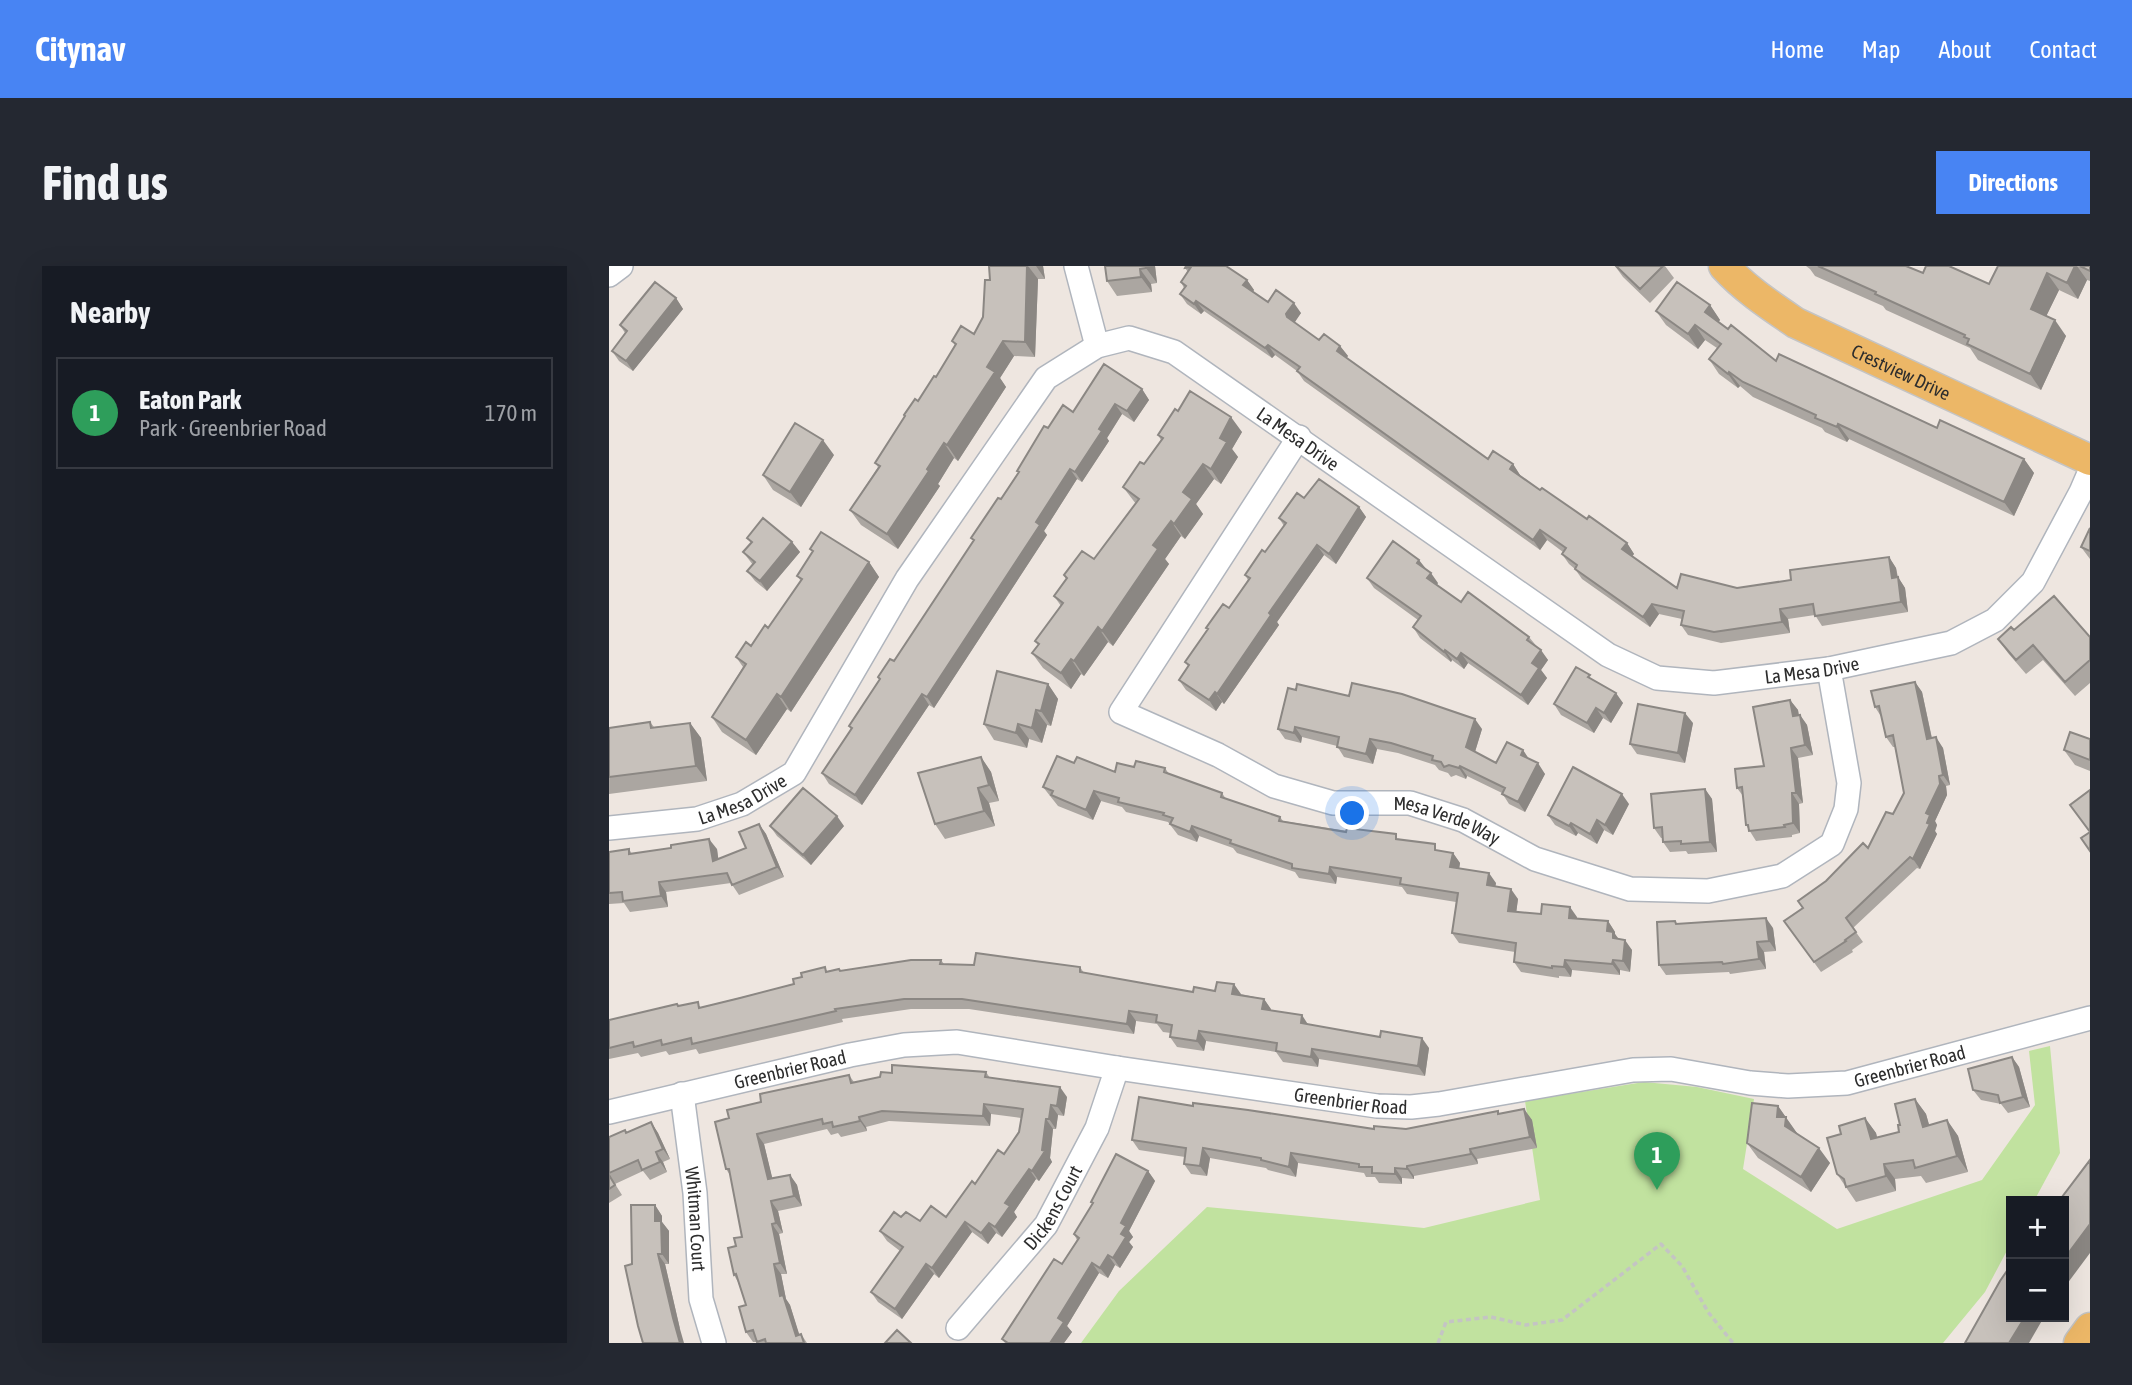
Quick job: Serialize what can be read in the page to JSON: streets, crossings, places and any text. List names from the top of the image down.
{
  "streets": {
    "main road": ["Crestview Drive"],
    "street": [
      "La Mesa Drive",
      "Mesa Verde Way",
      "Greenbrier Road",
      "Dickens Court",
      "Whitman Court"
    ]
  },
  "crossings": [
    ["La Mesa Drive", "Mesa Verde Way"],
    ["Greenbrier Road", "Dickens Court"],
    ["Greenbrier Road", "Whitman Court"]
  ],
  "page": {
    "header": "Citynav",
    "nav": [
      "Home",
      "Map",
      "About",
      "Contact"
    ],
    "buttons": "Directions",
    "title": "Find us",
    "heading": "Nearby",
    "list": [
      {
        "mark": "1",
        "name": "Eaton Park",
        "note": "Park · Greenbrier Road",
        "value": "170 m"
      }
    ],
    "pins": "1",
    "map_buttons": ["+", "−"]
  }
}
